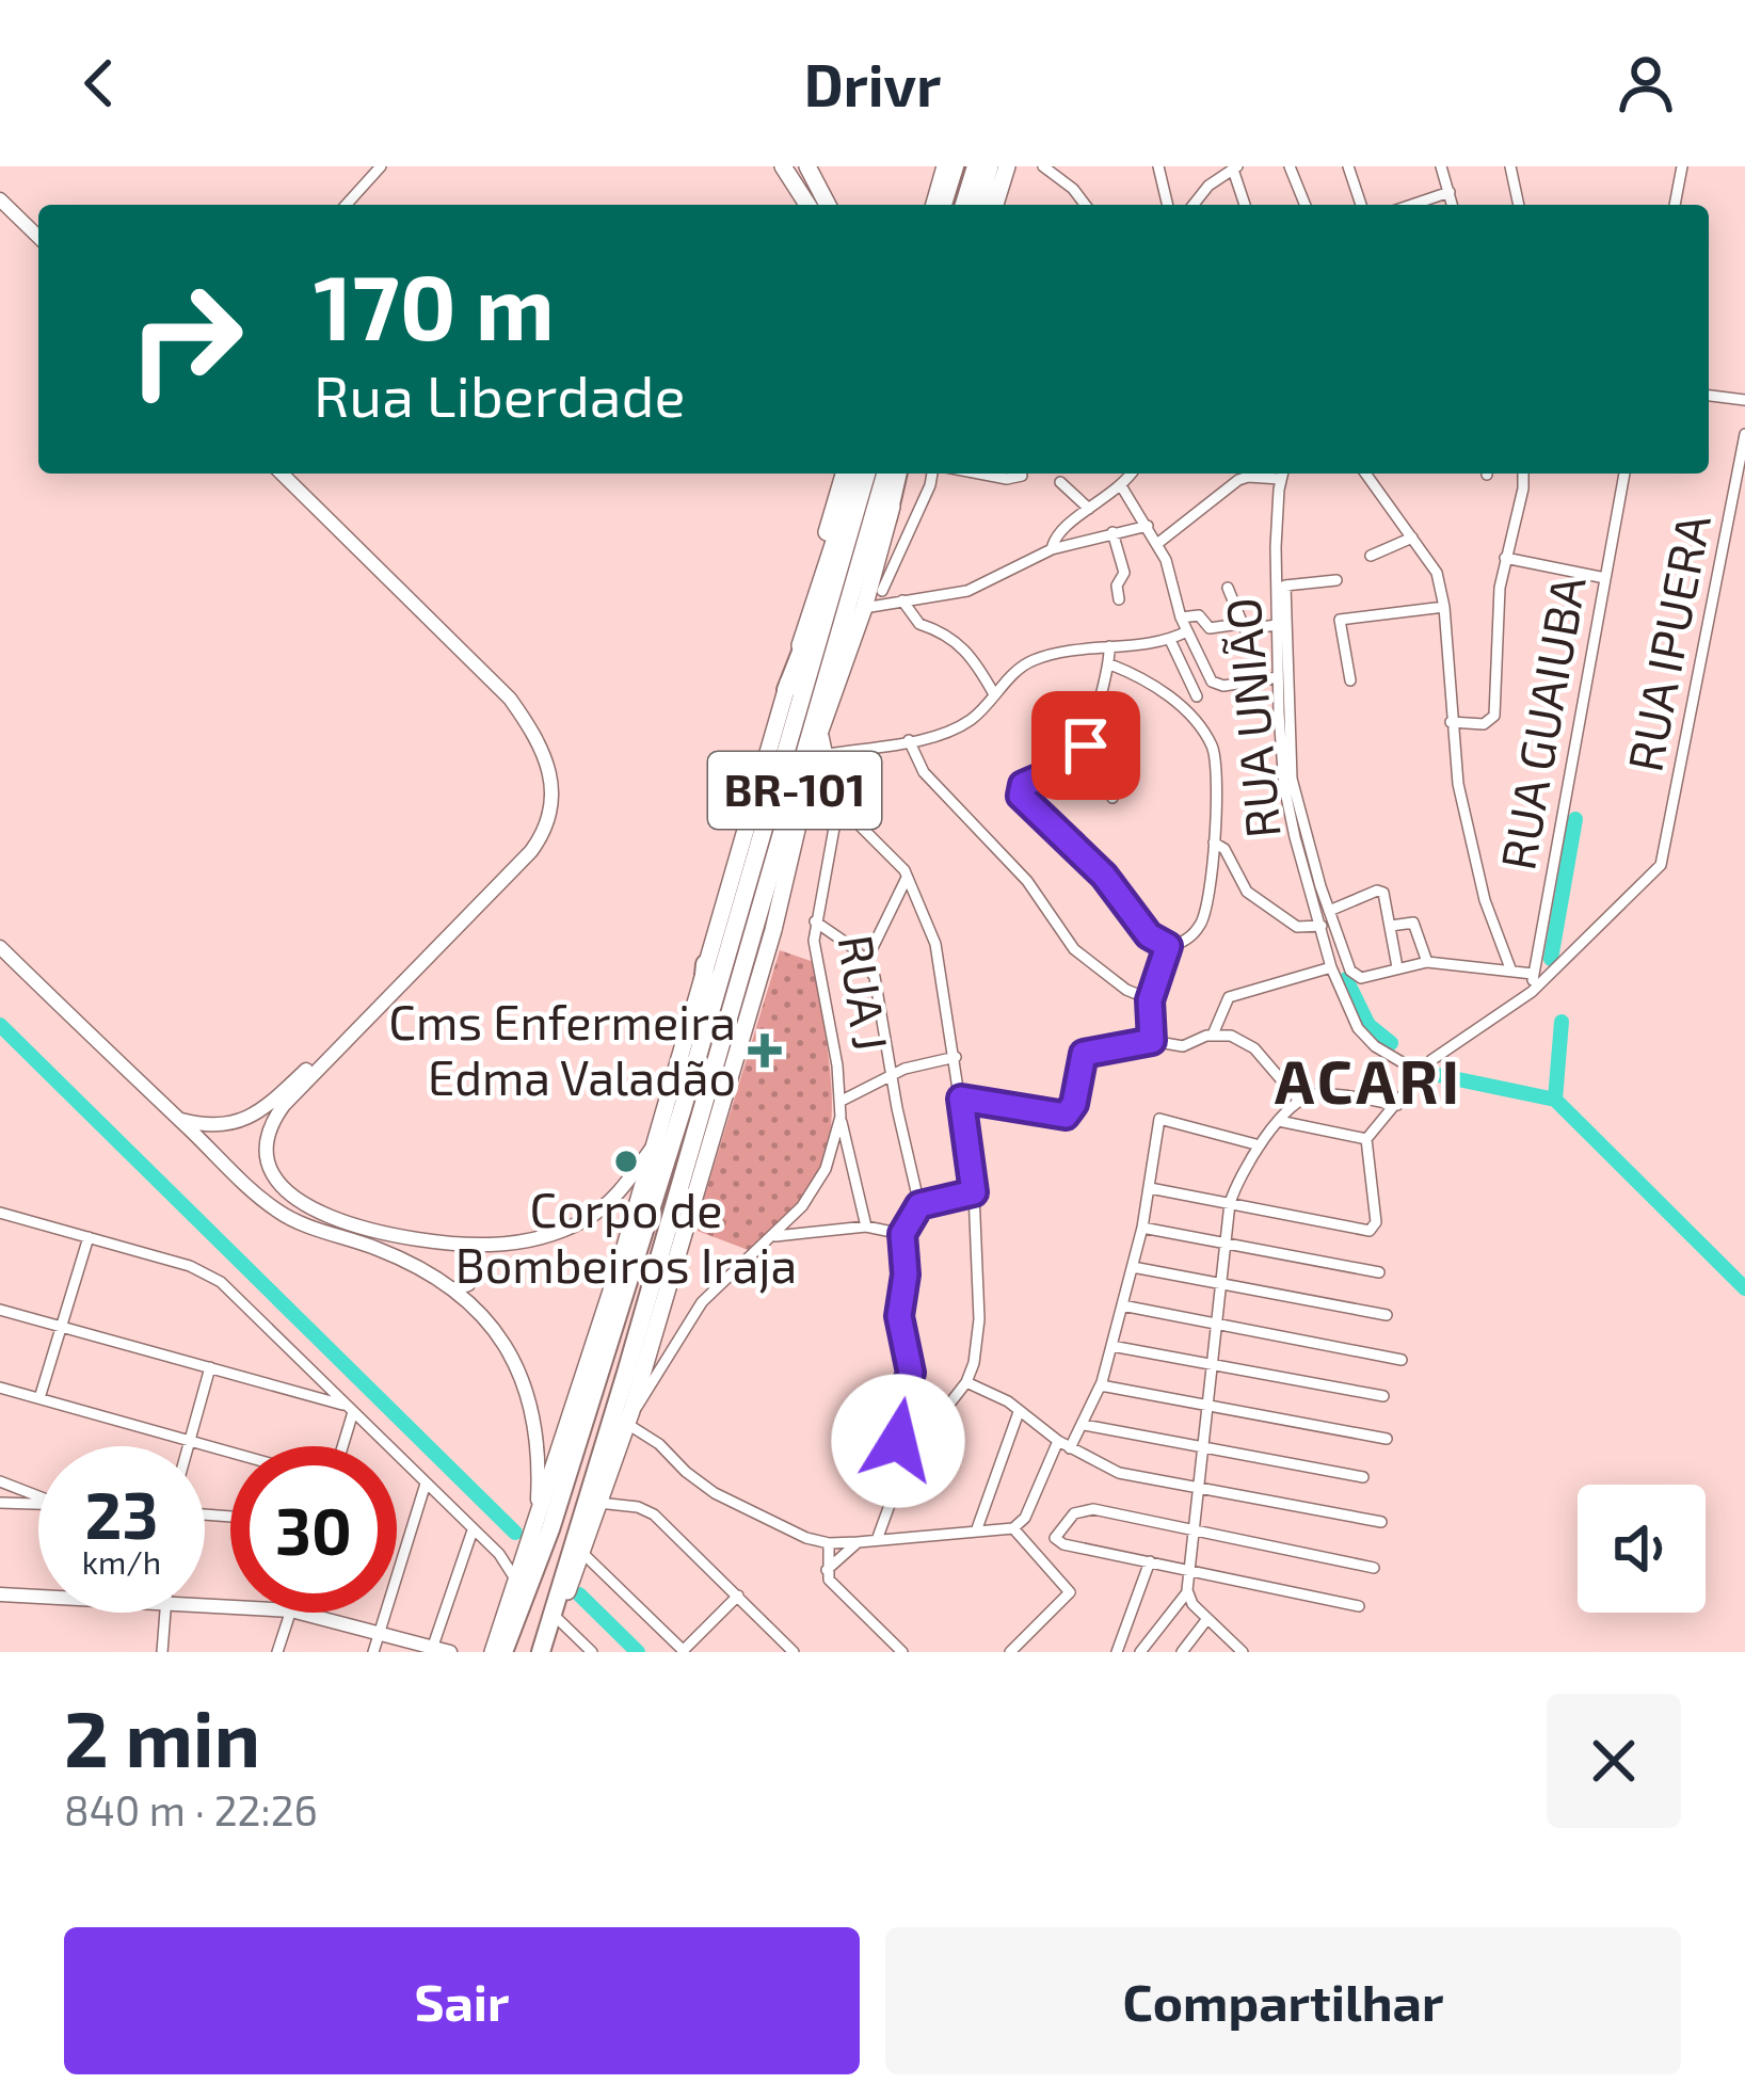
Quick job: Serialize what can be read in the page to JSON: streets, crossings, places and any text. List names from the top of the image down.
{
  "streets": {
    "highway": ["BR-101"],
    "street": [
      "RUA IPUERA",
      "RUA UNIÃO",
      "RUA GUAIUBA",
      "RUA J"
    ]
  },
  "crossings": [
    ["RUA IPUERA", "RUA GUAIUBA"],
    ["BR-101", "RUA J"]
  ],
  "districts": ["ACARI"],
  "places": {
    "health": ["Cms Enfermeira Edma Valadão"],
    "other": ["Corpo de Bombeiros Iraja"]
  },
  "page": {
    "header": "Drivr",
    "turn": ["170 m", "Rua Liberdade"],
    "speed": "23 km/h",
    "limit": "30",
    "heading": ["2 min", "840 m · 22:26"],
    "buttons": ["Sair", "Compartilhar"]
  }
}
